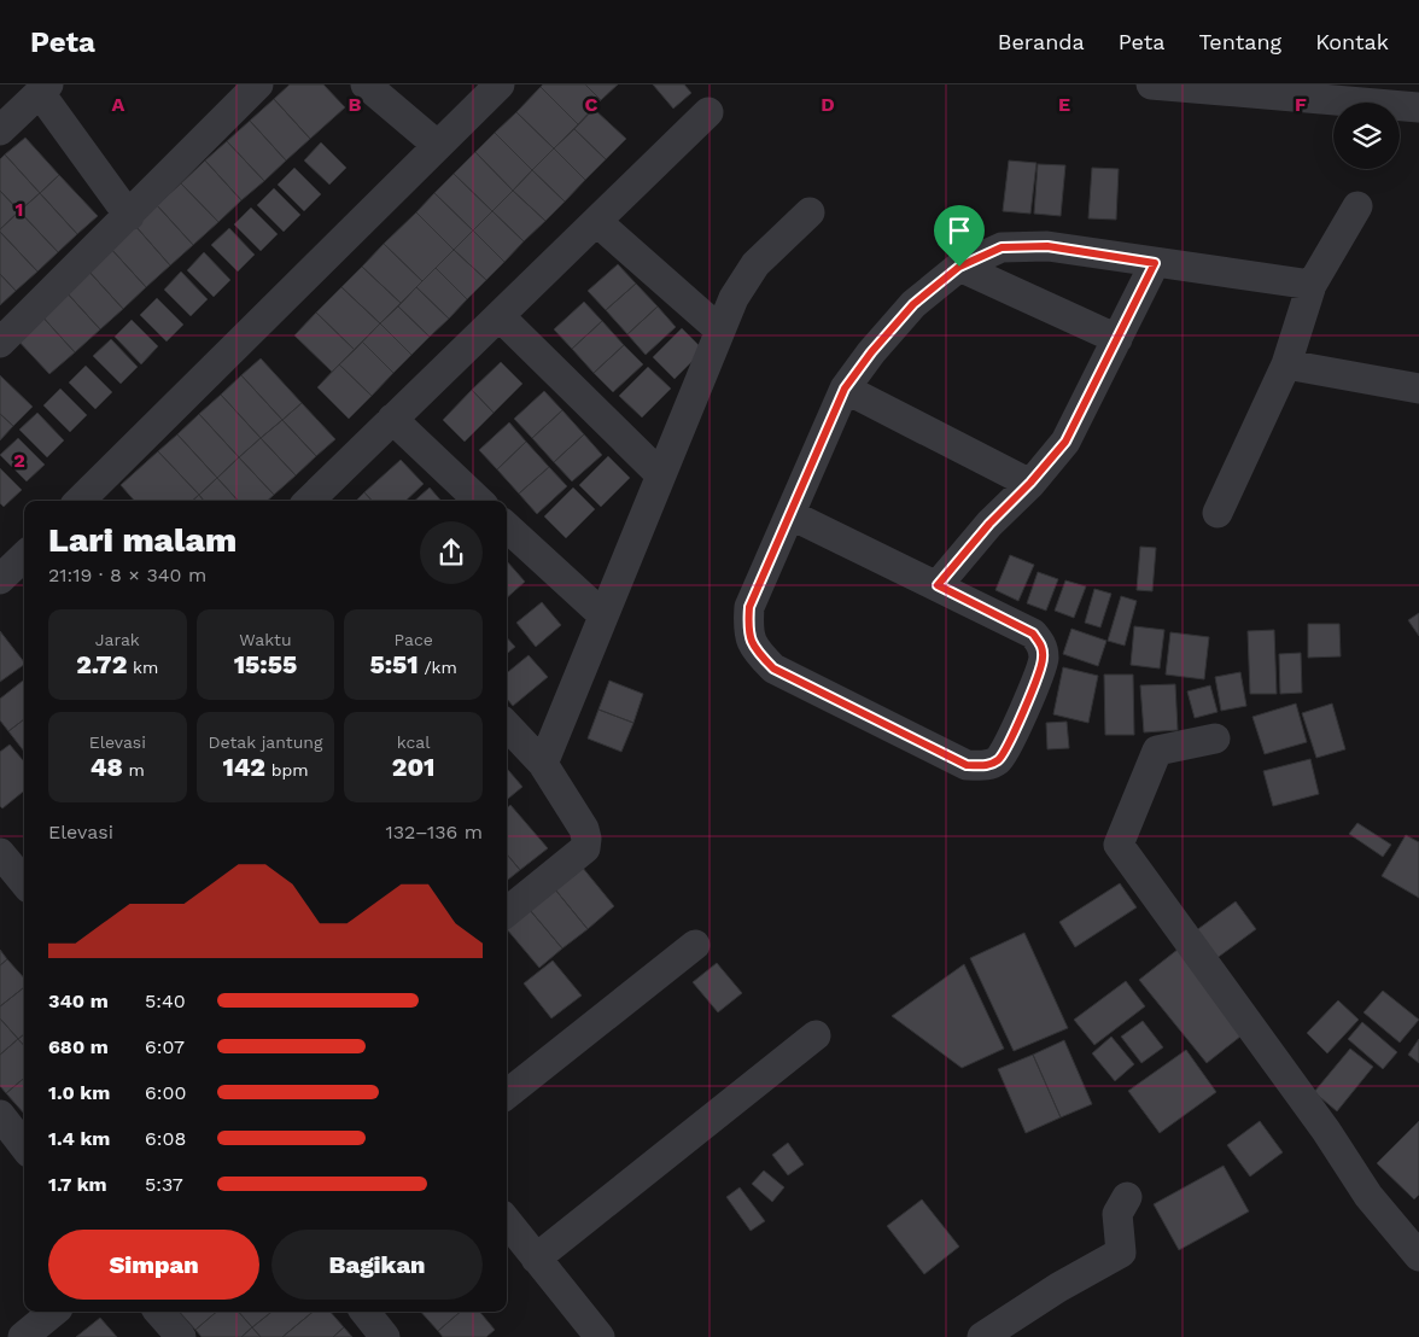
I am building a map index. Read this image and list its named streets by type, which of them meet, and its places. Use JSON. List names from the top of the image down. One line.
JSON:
{"page":{"header":"Peta","nav":["Beranda","Peta","Tentang","Kontak"],"heading":["Lari malam","21:19 · 8 × 340 m"],"stats":[["Jarak","2.72 km"],["Waktu","15:55"],["Pace","5:51 /km"],["Elevasi","48 m"],["Detak jantung","142 bpm"],["kcal","201"]],"chart":["Elevasi","132–136 m"],"list":[{"name":"340 m","note":"5:40"},{"name":"680 m","note":"6:07"},{"name":"1.0 km","note":"6:00"},{"name":"1.4 km","note":"6:08"},{"name":"1.7 km","note":"5:37"}],"buttons":["Simpan","Bagikan"]},"grid":{"columns":["A","B","C","D","E","F"],"rows":["1","2"]}}
